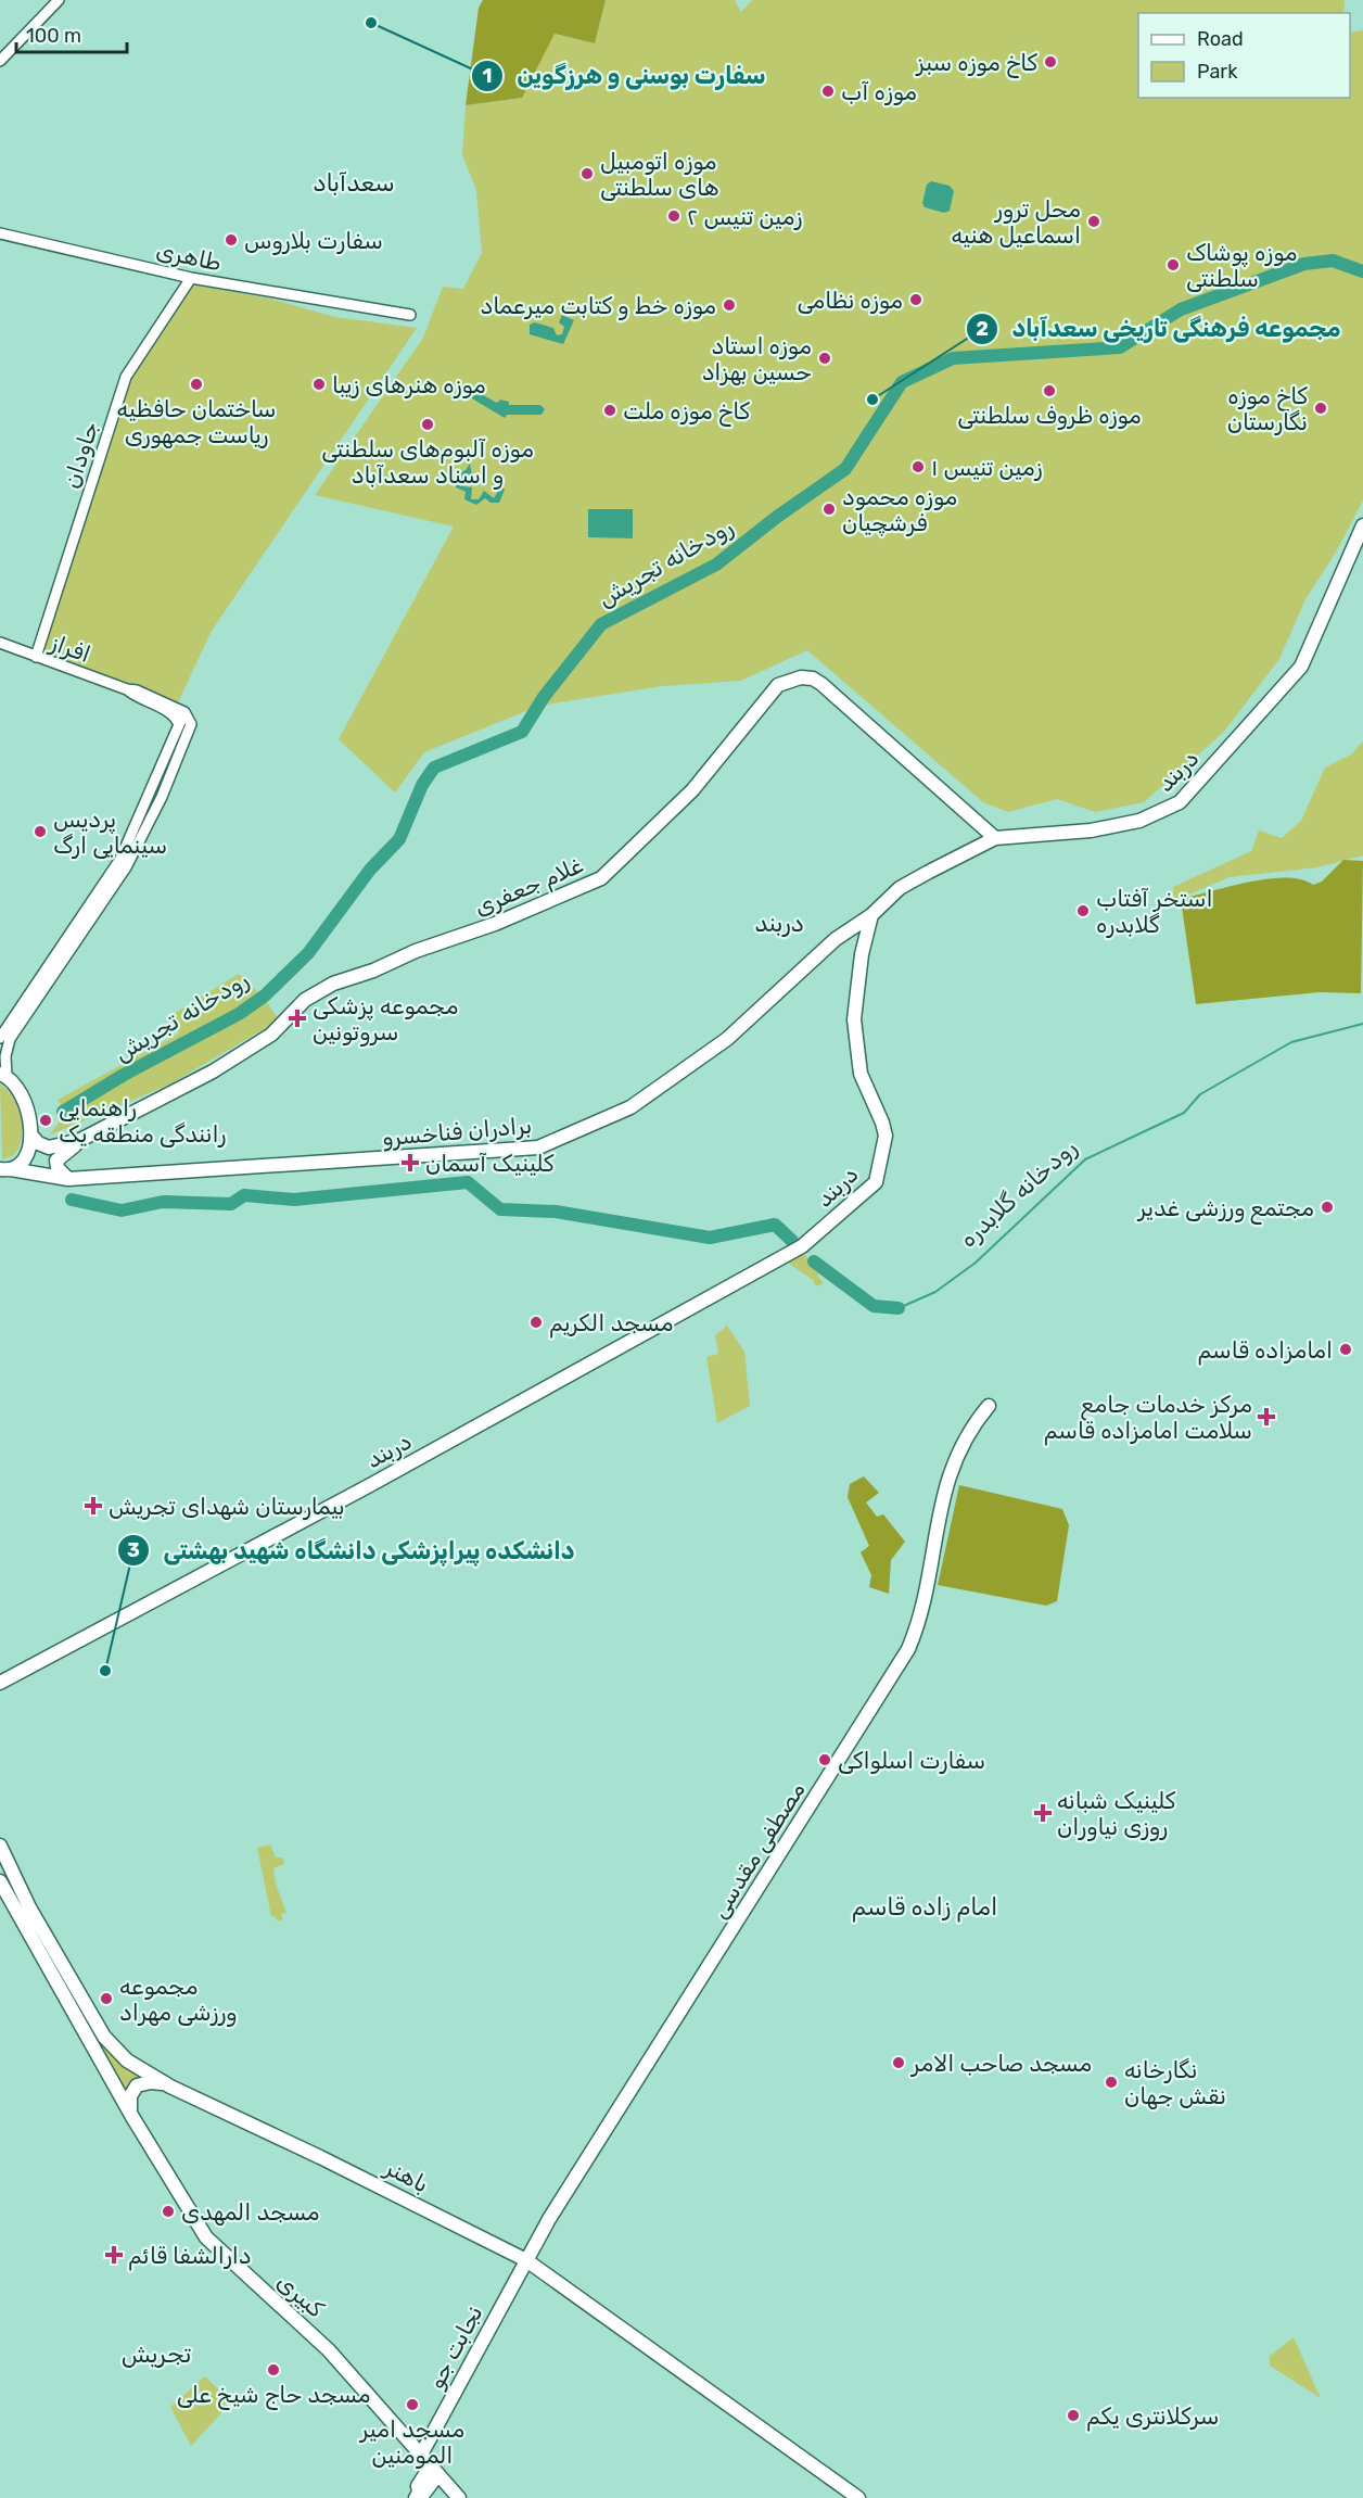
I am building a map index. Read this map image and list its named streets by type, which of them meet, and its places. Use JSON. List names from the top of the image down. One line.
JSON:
{"streets":{"main road":["دربند","غلام جعفری","برادران فناخسرو","مصطفی مقدسی","باهنر","کبیری","نجابت جو"],"street":["طاهری","جاودان","افراز"]},"crossings":[["طاهری","جاودان"],["جاودان","افراز"],["دربند","غلام جعفری"],["دربند","برادران فناخسرو"],["مصطفی مقدسی","باهنر"],["مصطفی مقدسی","نجابت جو"],["باهنر","نجابت جو"],["کبیری","نجابت جو"]],"districts":["سعدآباد","دربند","امام زاده قاسم","تجریش"],"water":["رودخانه تجریش","رودخانه گلابدره"],"places":{"other":["سفارت بوسنی و هرزگوین","کاخ موزه سبز","موزه آب","موزه اتومبیل های سلطنتی","زمین تنیس ۲","محل ترور اسماعیل هنیه","سفارت بلاروس","موزه پوشاک سلطنتی","موزه نظامی","موزه خط و کتابت میرعماد","موزه استاد حسین بهزاد","ساختمان حافظیه ریاست جمهوری","موزه هنرهای زیبا","موزه ظروف سلطنتی","مجموعه فرهنگی تاریخی سعدآباد","کاخ موزه نگارستان","کاخ موزه ملت","موزه آلبوم‌های سلطنتی و اسناد سعدآباد","زمین تنیس ۱","موزه محمود فرشچیان","پردیس سینمایی ارگ","استخر آفتاب گلابدره","راهنمایی رانندگی منطقه یک","مجتمع ورزشی غدیر","مسجد الکریم","امامزاده قاسم","دانشکده پیراپزشکی دانشگاه شهید بهشتی","سفارت اسلواکی","مجموعه ورزشی مهراد","مسجد صاحب الامر","نگارخانه نقش جهان","مسجد المهدی","مسجد حاج شیخ علی","مسجد امیر المومنین","سرکلانتری یکم"],"health":["مجموعه پزشکی سروتونین","کلینیک آسمان","مرکز خدمات جامع سلامت امامزاده قاسم","بیمارستان شهدای تجریش","کلینیک شبانه روزی نیاوران","دارالشفا قائم"]},"legend":["Road","Park"],"scale_bar":"100 m"}
